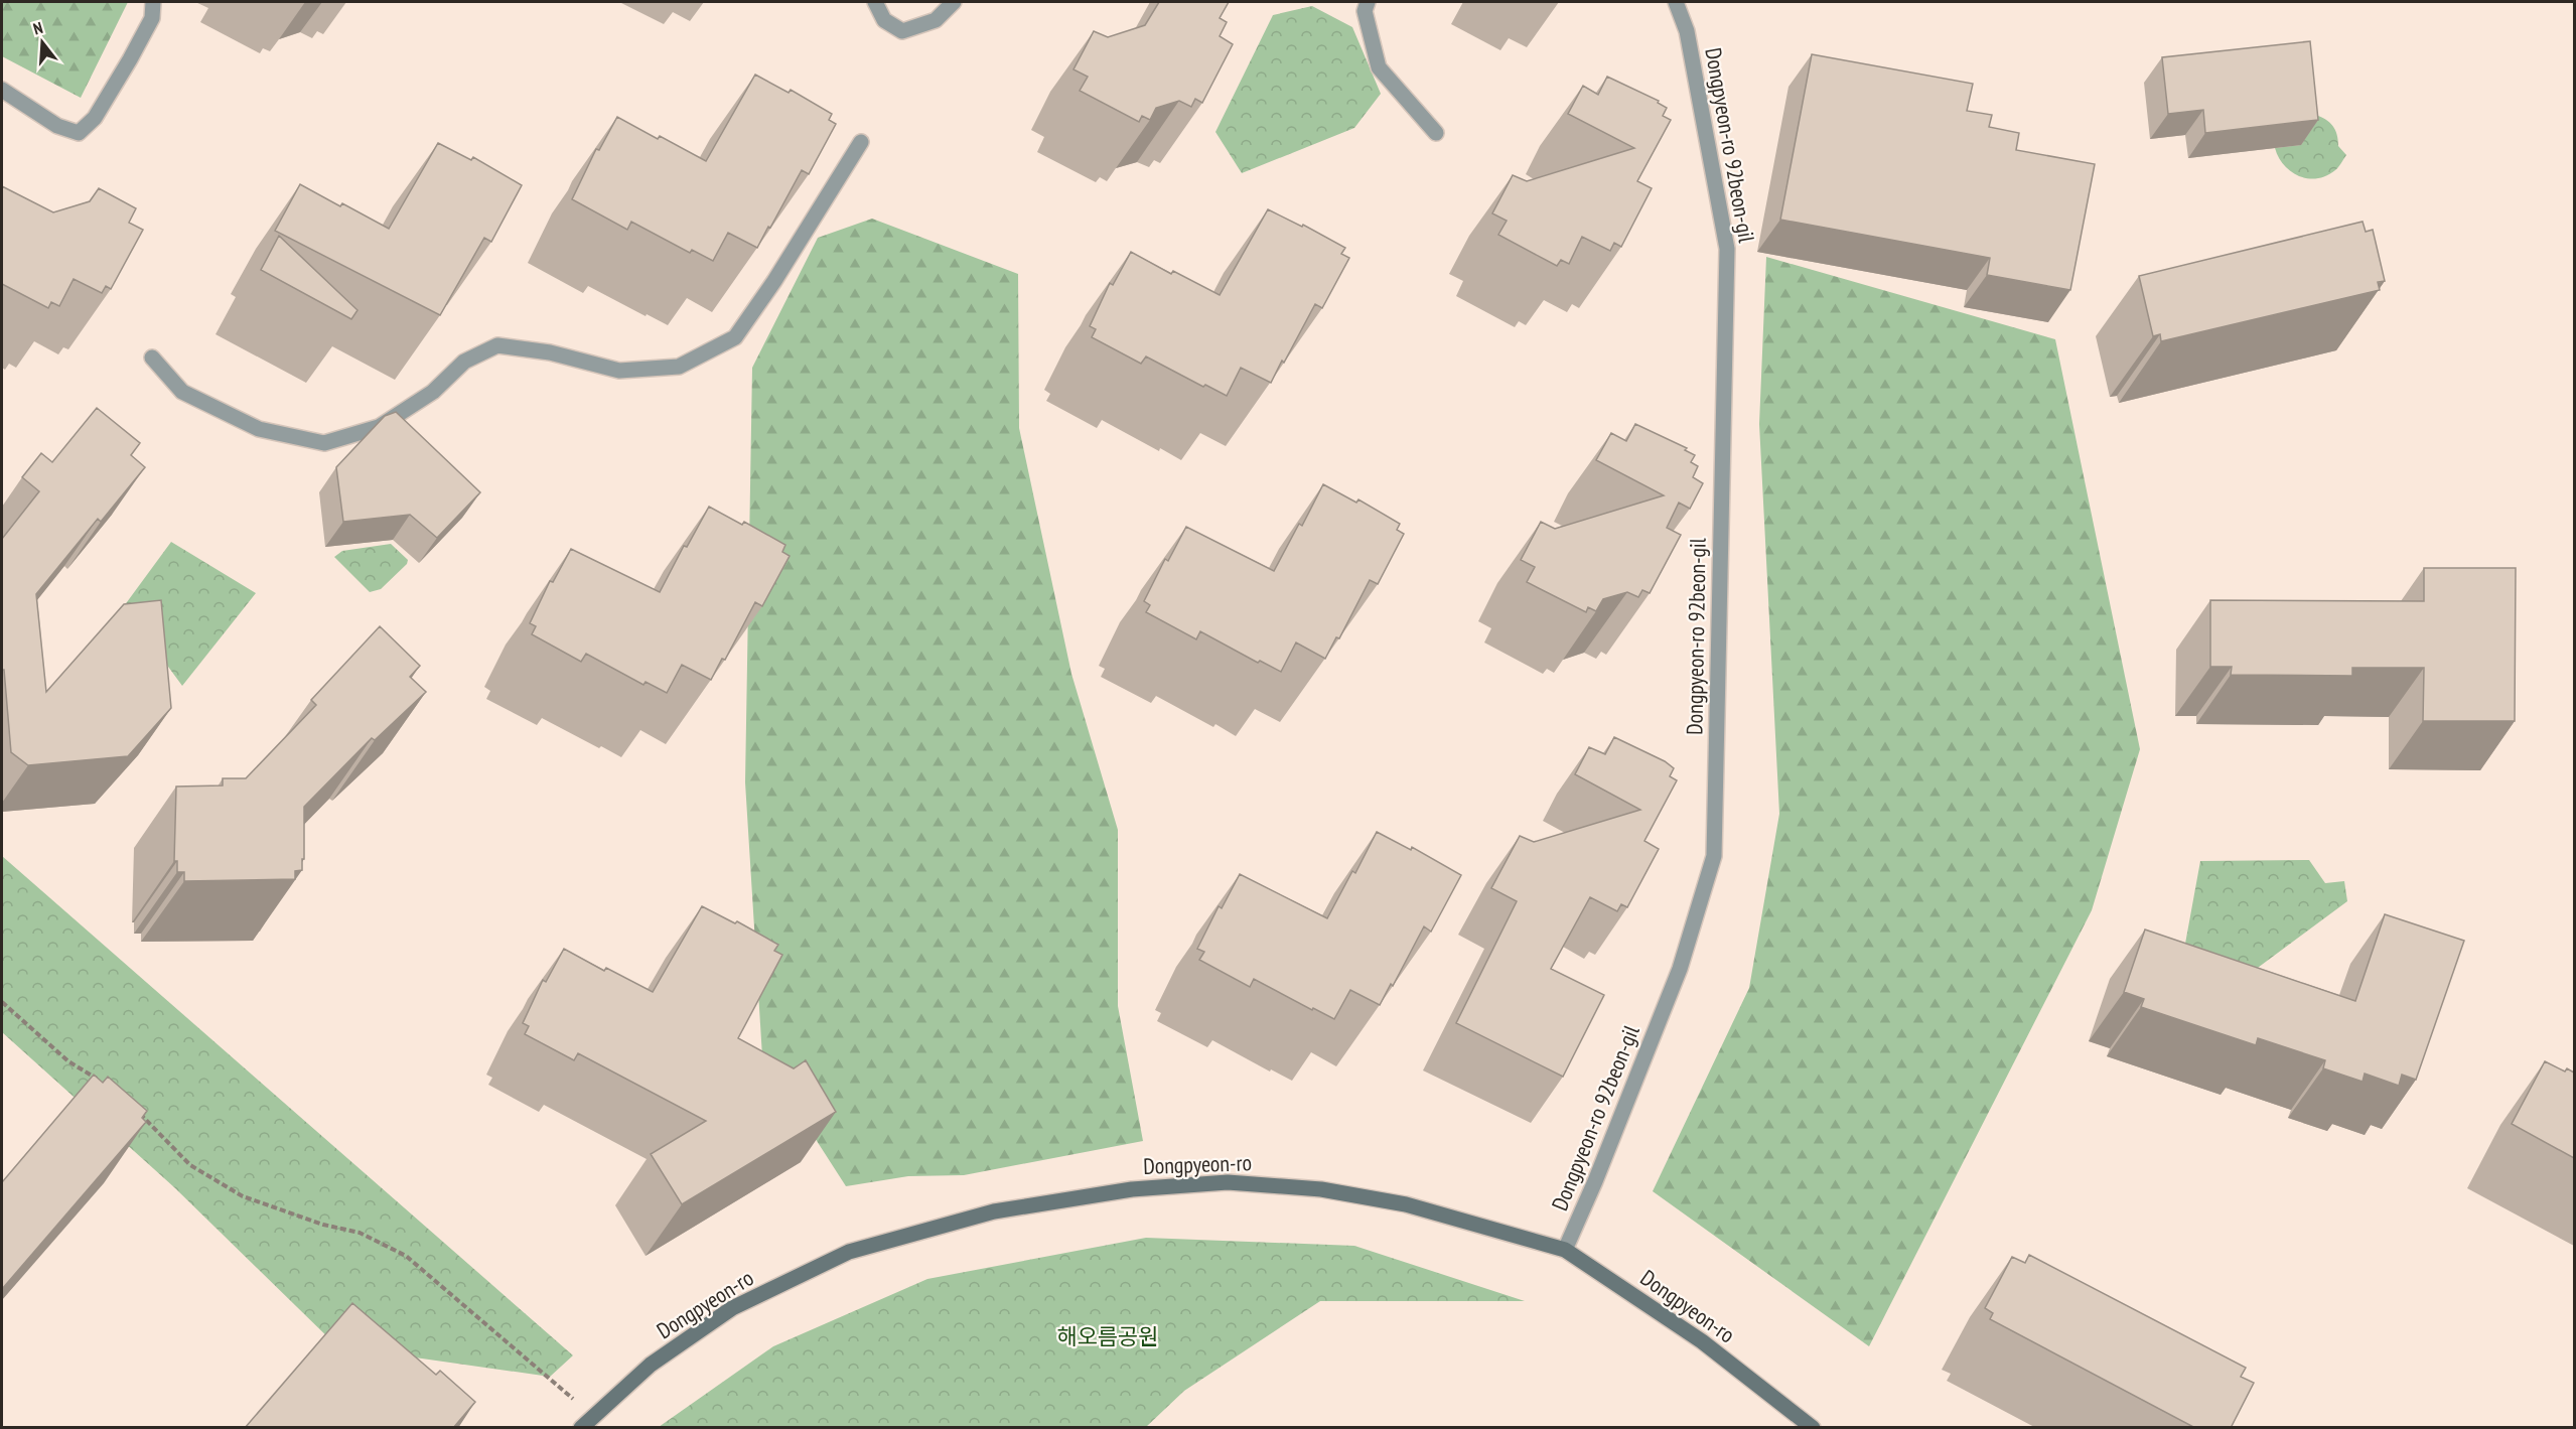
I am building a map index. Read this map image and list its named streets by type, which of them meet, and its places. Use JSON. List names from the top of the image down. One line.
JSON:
{"streets":{"street":["Dongpyeon-ro 92beon-gil","Dongpyeon-ro"]},"crossings":[["Dongpyeon-ro 92beon-gil","Dongpyeon-ro"]],"parks":["해오름공원"],"north":"top"}
